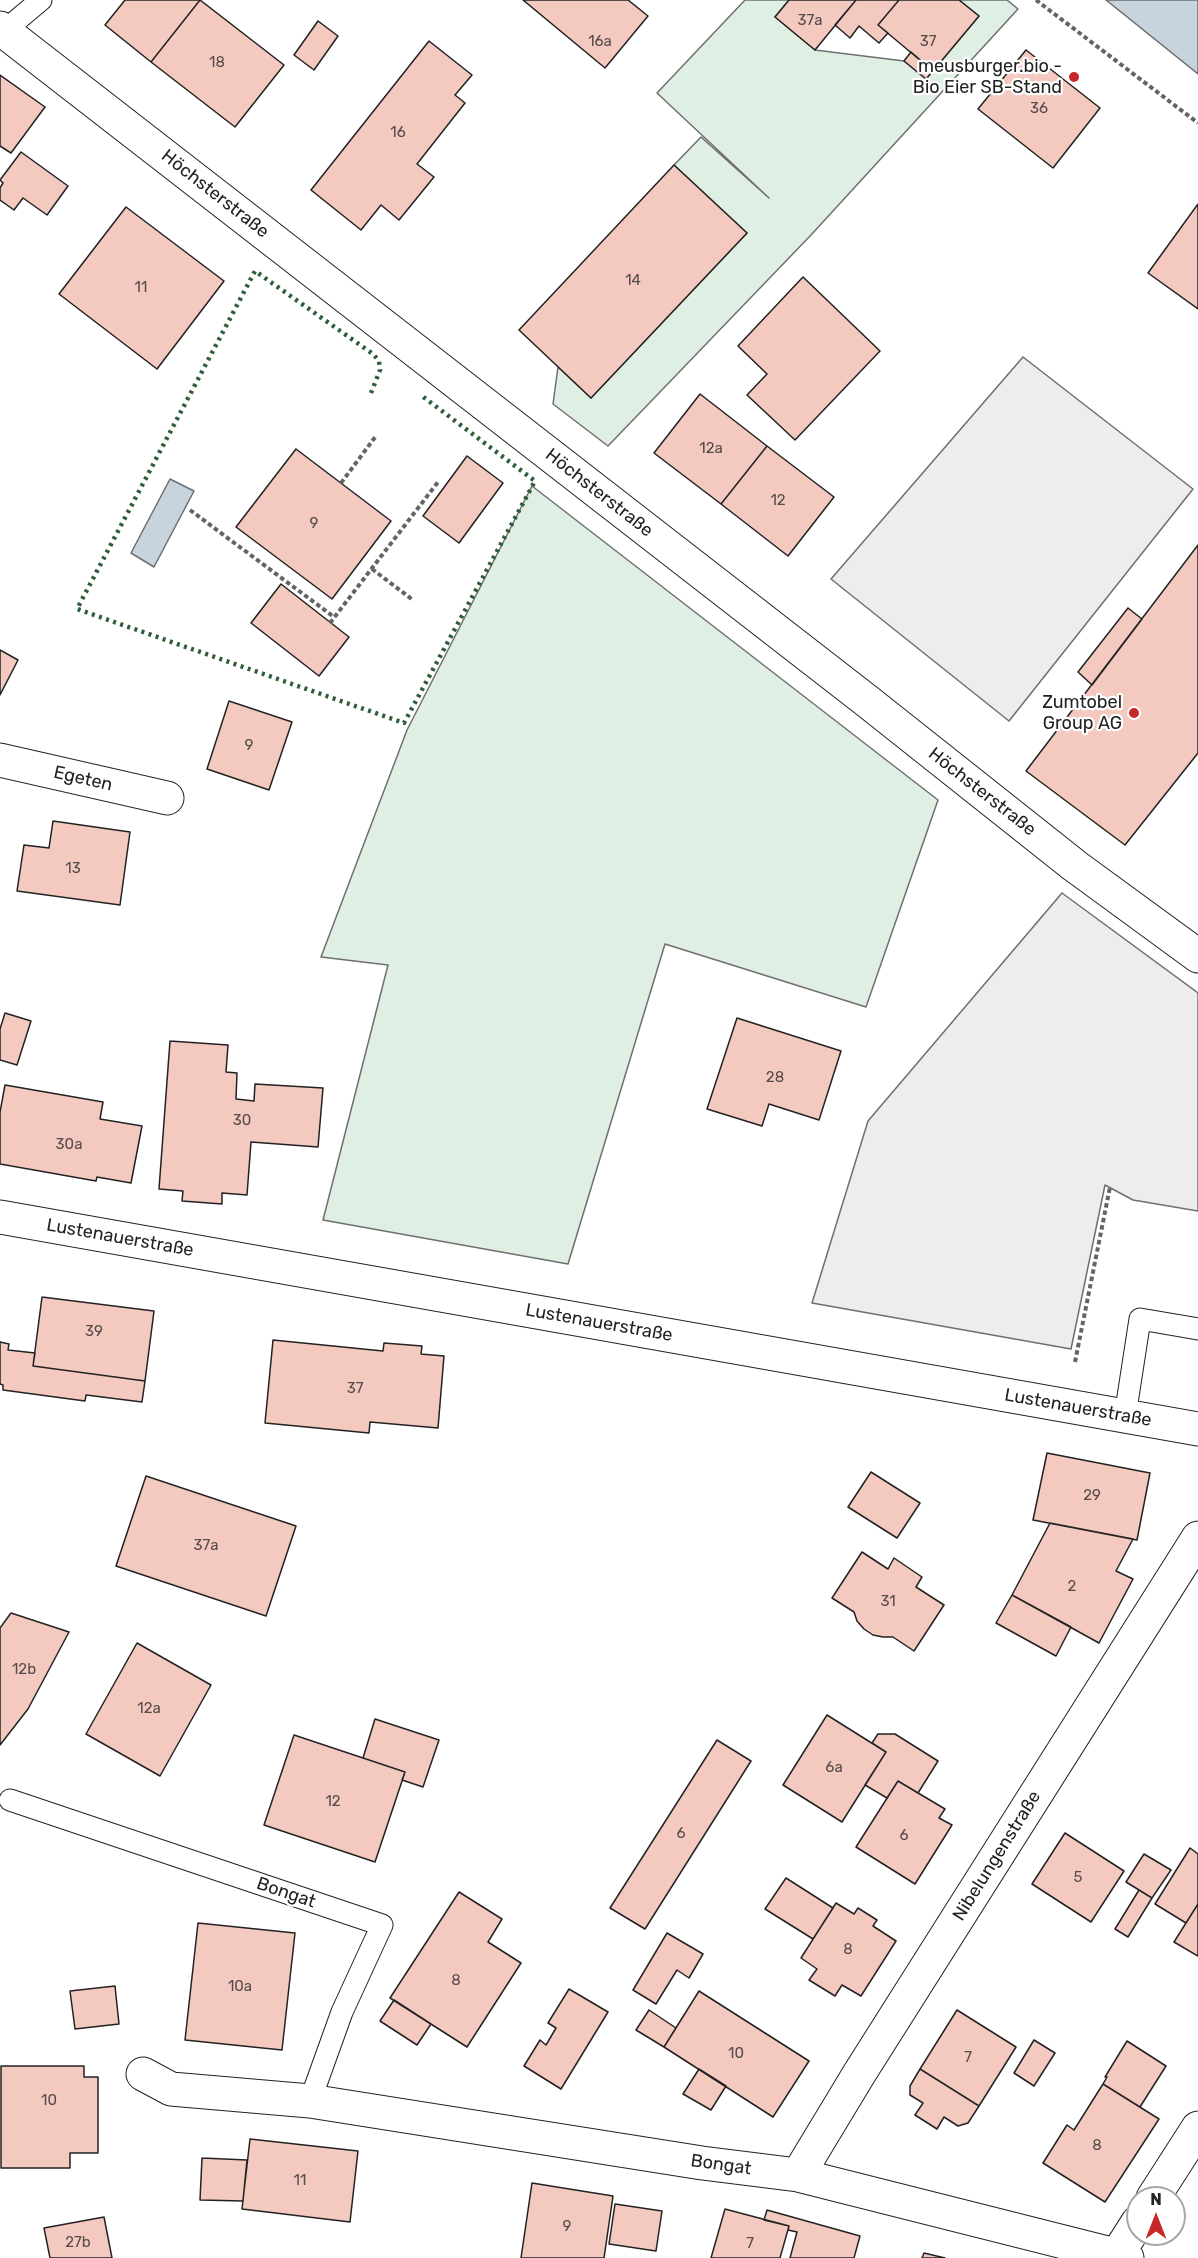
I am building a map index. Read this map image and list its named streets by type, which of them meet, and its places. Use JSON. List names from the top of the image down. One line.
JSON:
{"streets":{"main road":["Höchsterstraße","Egeten","Lustenauerstraße","Nibelungenstraße","Bongat"]},"crossings":[["Nibelungenstraße","Bongat"]],"places":["meusburger.bio - Bio Eier SB-Stand","Zumtobel Group AG"],"house_numbers":["37a","16a","37","18","36","16","14","11","12a","12","9","9","13","28","30","30a","39","37","29","37a","2","31","12b","12a","6a","12","6","6","5","8","8","10a","10","7","10","8","11","9","27b","7"],"north":"top"}
